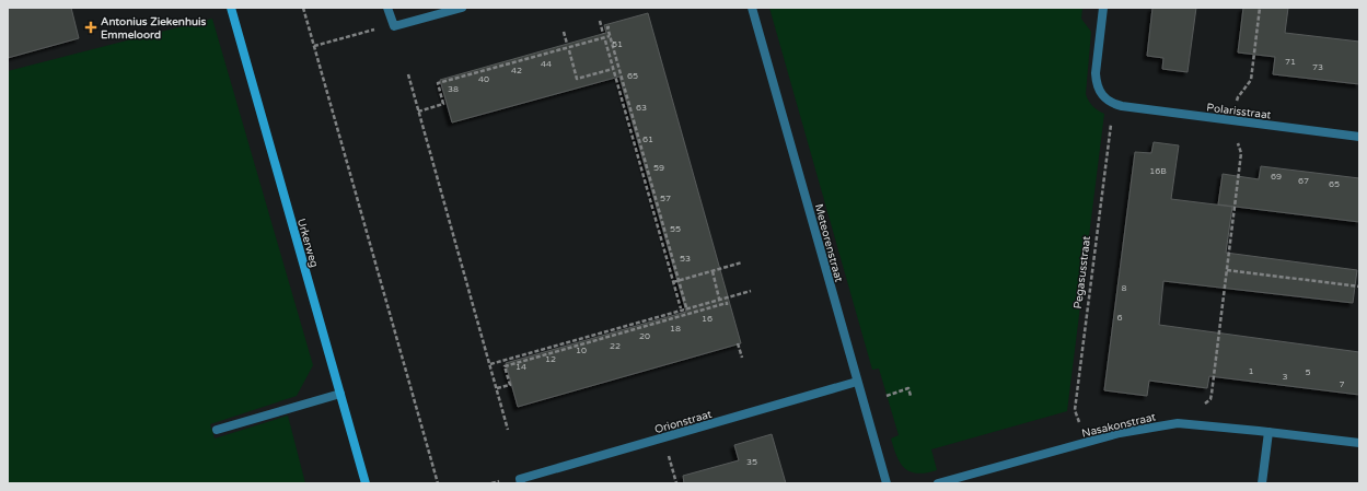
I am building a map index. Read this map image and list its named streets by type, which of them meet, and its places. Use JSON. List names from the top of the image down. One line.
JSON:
{"streets":{"main road":["Urkerweg"],"street":["Polarisstraat","Meteorenstraat","Orionstraat","Nasakonstraat"],"path":["Pegasusstraat"]},"crossings":[["Meteorenstraat","Orionstraat"]],"places":{"health":["Antonius Ziekenhuis Emmeloord"]},"house_numbers":["51","71","44","73","42","65","40","38","63","61","59","16B","69","67","65","57","55","53","8","6","16","18","20","22","10","12","14","1","5","3","7","35"]}
